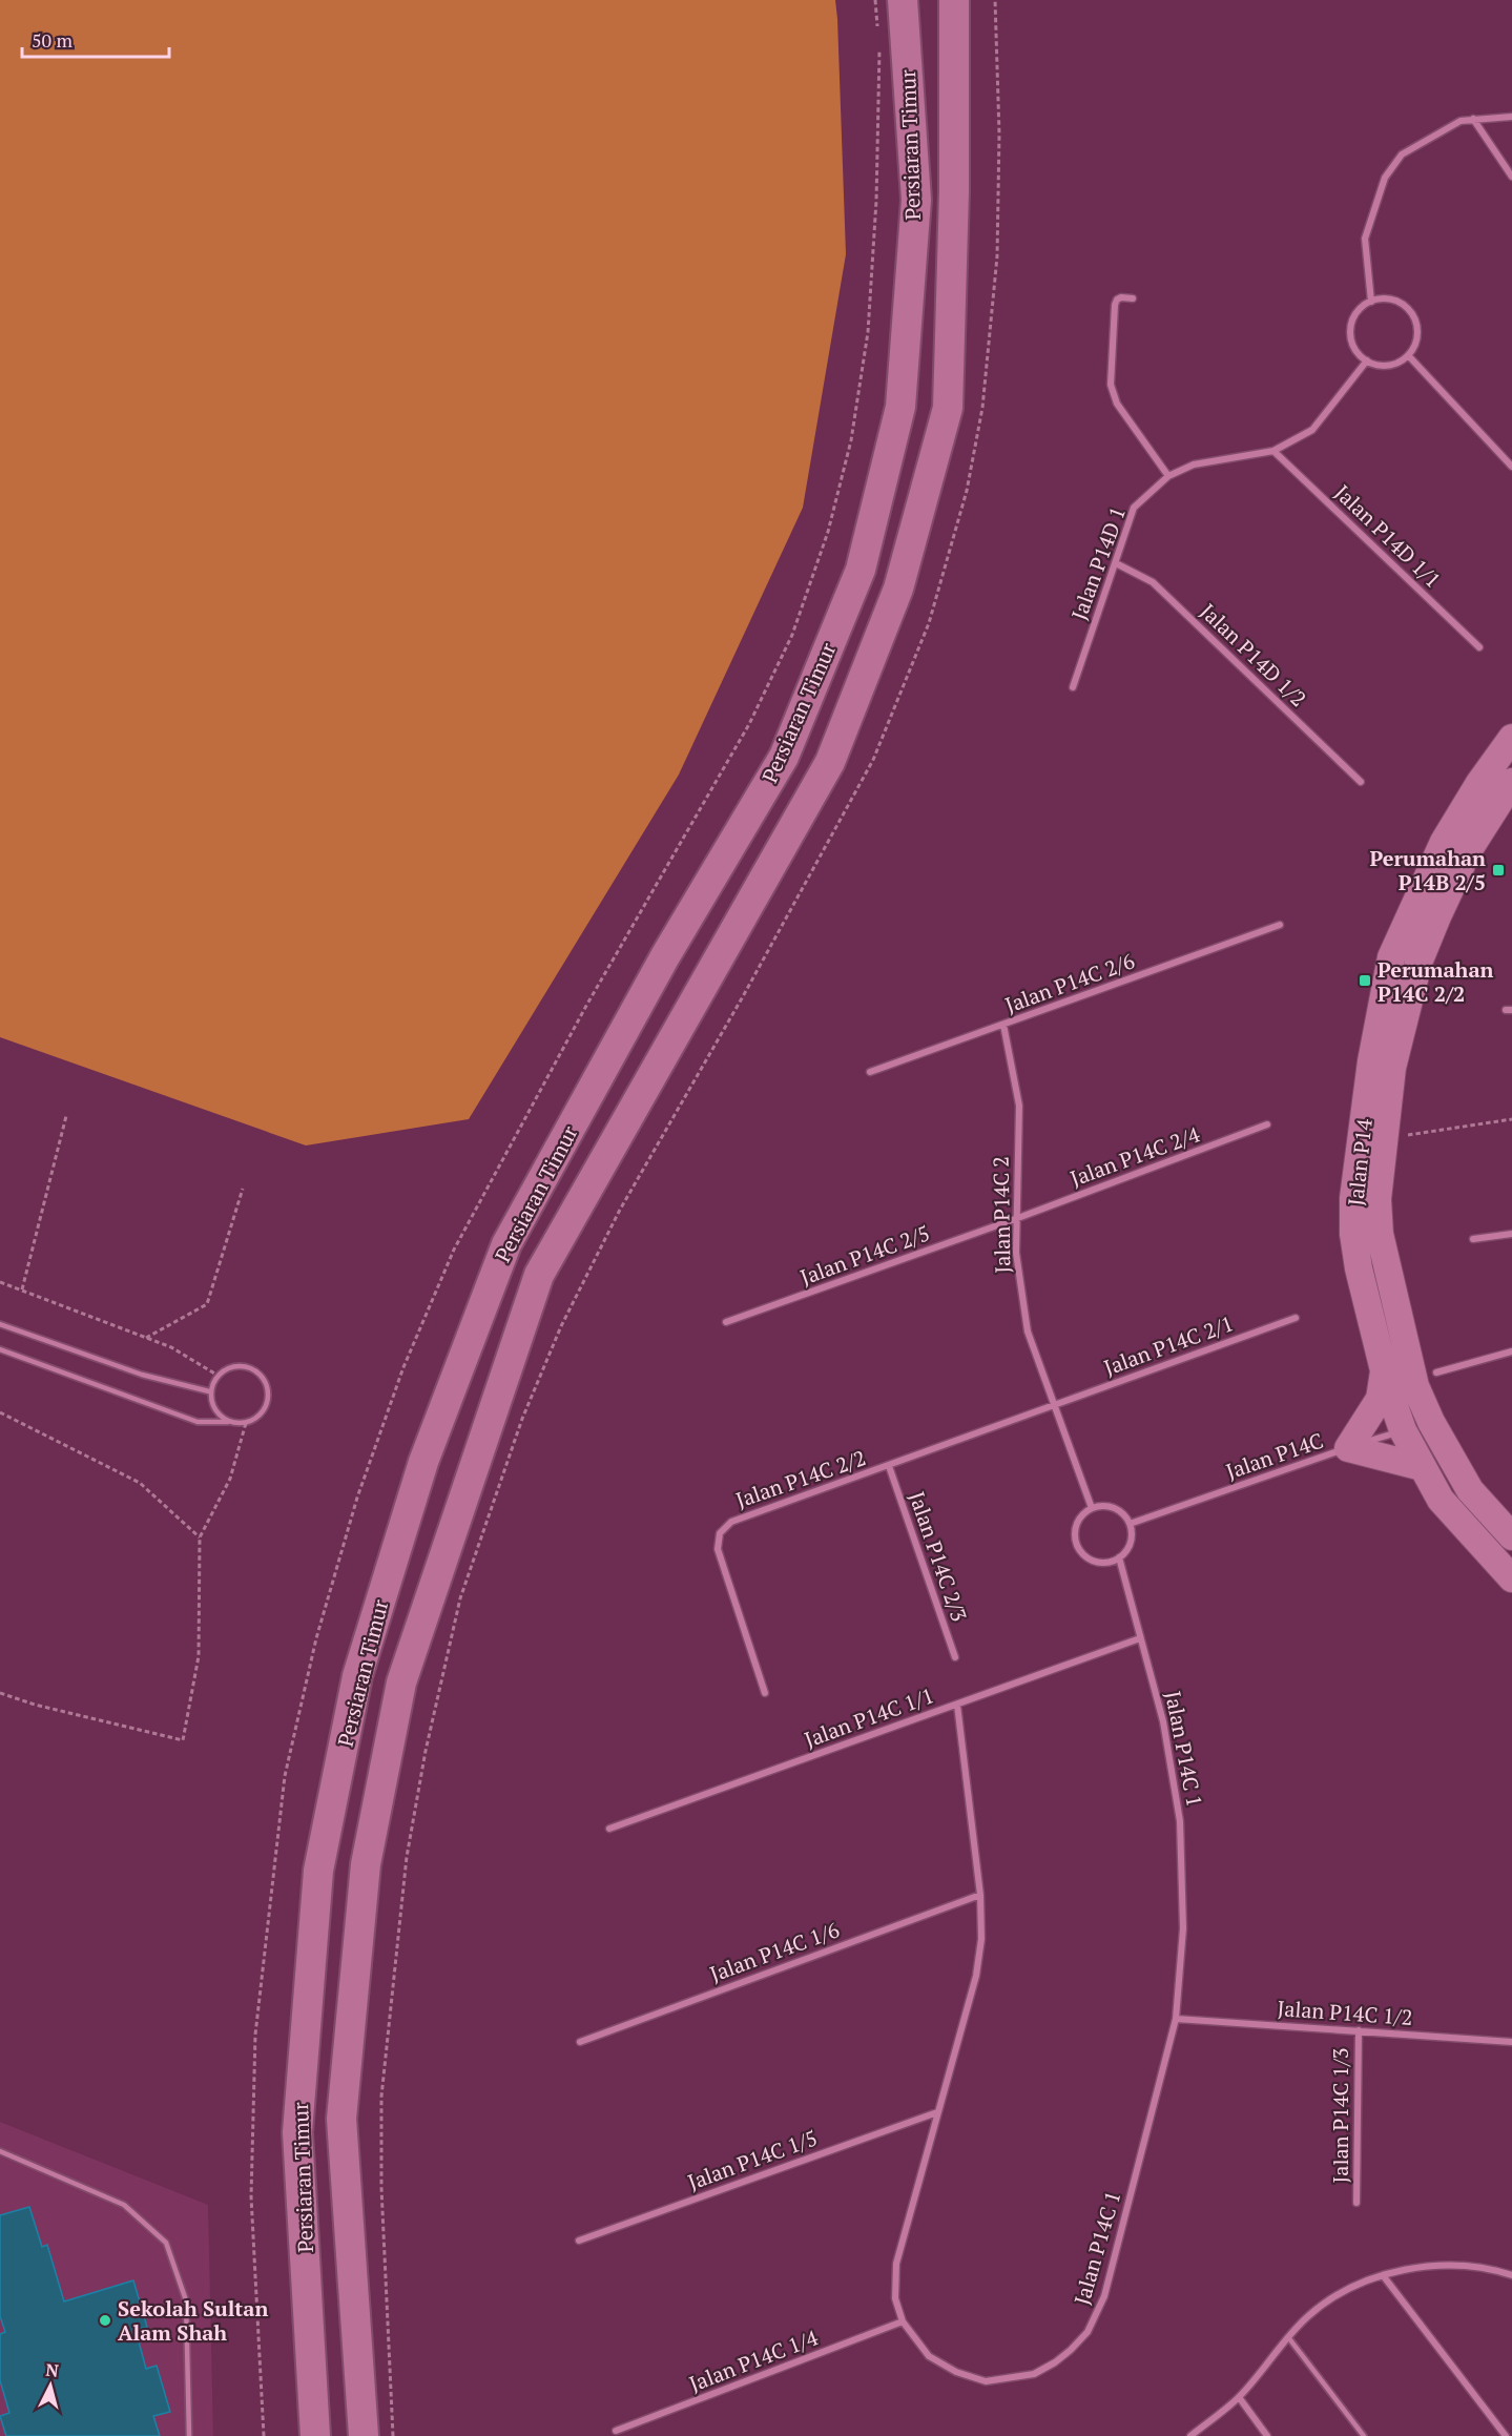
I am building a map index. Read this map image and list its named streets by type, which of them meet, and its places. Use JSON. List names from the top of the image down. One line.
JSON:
{"streets":{"main road":["Persiaran Timur","Jalan P14"],"street":["Jalan P14D 1/1","Jalan P14D 1","Jalan P14D 1/2","Jalan P14C 2/6","Jalan P14C 2/4","Jalan P14C 2","Jalan P14C 2/5","Jalan P14C 2/1","Jalan P14C","Jalan P14C 2/2","Jalan P14C 2/3","Jalan P14C 1/1","Jalan P14C 1","Jalan P14C 1/6","Jalan P14C 1/2","Jalan P14C 1/3","Jalan P14C 1/5","Jalan P14C 1/4"]},"crossings":[["Jalan P14D 1/1","Jalan P14D 1"],["Jalan P14D 1","Jalan P14D 1/2"],["Jalan P14C 2/6","Jalan P14C 2"],["Jalan P14C 2/4","Jalan P14C 2"],["Jalan P14C 2/4","Jalan P14C 2/5"],["Jalan P14","Jalan P14C"],["Jalan P14C 2","Jalan P14C 2/5"],["Jalan P14C 2","Jalan P14C 2/1"],["Jalan P14C 2","Jalan P14C"],["Jalan P14C 2","Jalan P14C 2/2"],["Jalan P14C 2","Jalan P14C 1"],["Jalan P14C 2/1","Jalan P14C 2/2"],["Jalan P14C","Jalan P14C 1"],["Jalan P14C 2/2","Jalan P14C 2/3"],["Jalan P14C 1/1","Jalan P14C 1"],["Jalan P14C 1","Jalan P14C 1/6"],["Jalan P14C 1","Jalan P14C 1/2"],["Jalan P14C 1","Jalan P14C 1/5"],["Jalan P14C 1","Jalan P14C 1/4"],["Jalan P14C 1/2","Jalan P14C 1/3"]],"places":{"transit":["Perumahan P14B 2/5","Perumahan P14C 2/2"],"other":["Sekolah Sultan Alam Shah"]},"scale_bar":"50 m","north":"top"}
